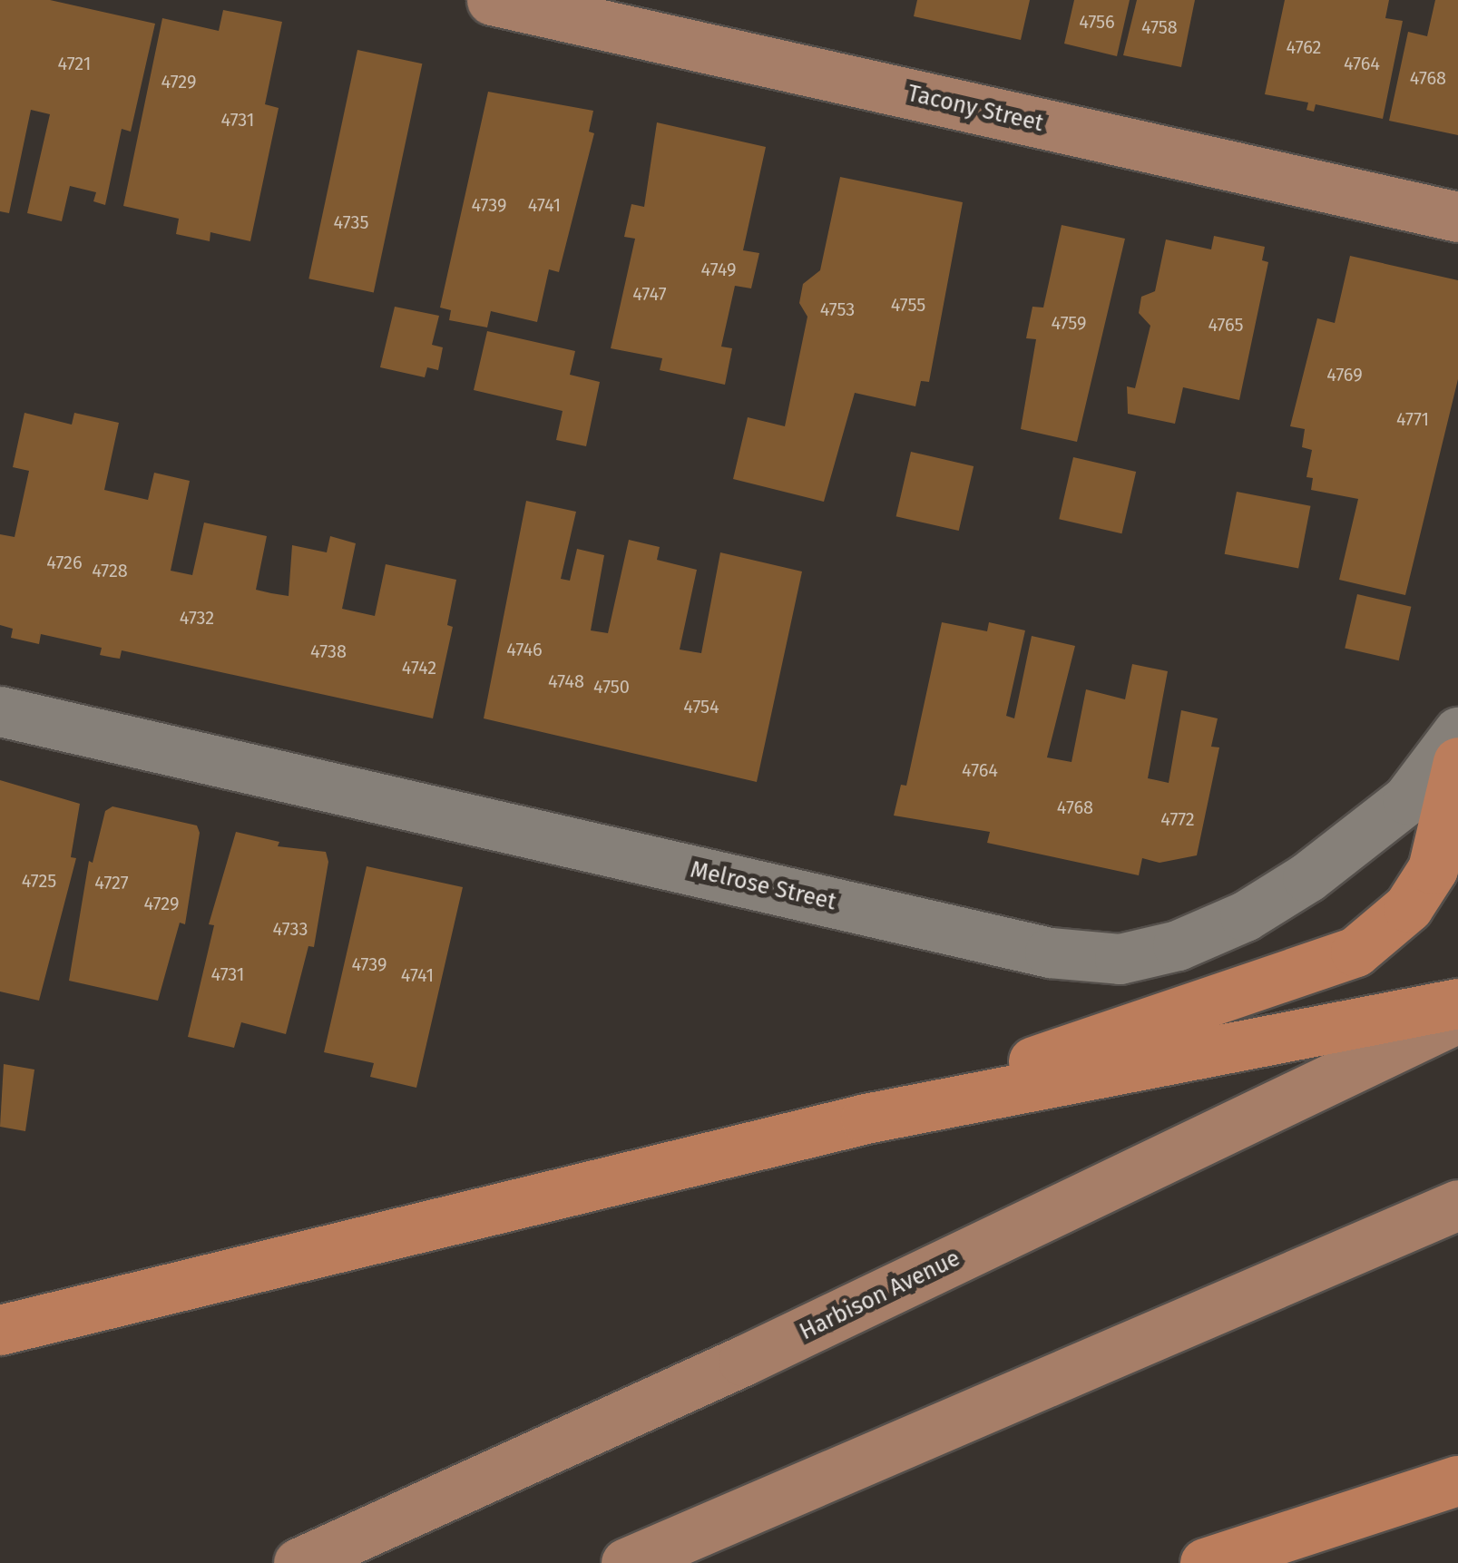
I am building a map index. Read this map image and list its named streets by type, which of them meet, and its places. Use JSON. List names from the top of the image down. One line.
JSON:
{"streets":{"main road":["Tacony Street","Harbison Avenue"],"street":["Melrose Street"]},"house_numbers":["4756","4758","4762","4721","4764","4768","4729","4731","4739","4741","4735","4749","4747","4755","4753","4759","4765","4769","4771","4726","4728","4732","4746","4738","4742","4748","4750","4754","4764","4768","4772","4725","4727","4729","4733","4739","4731","4741"]}
